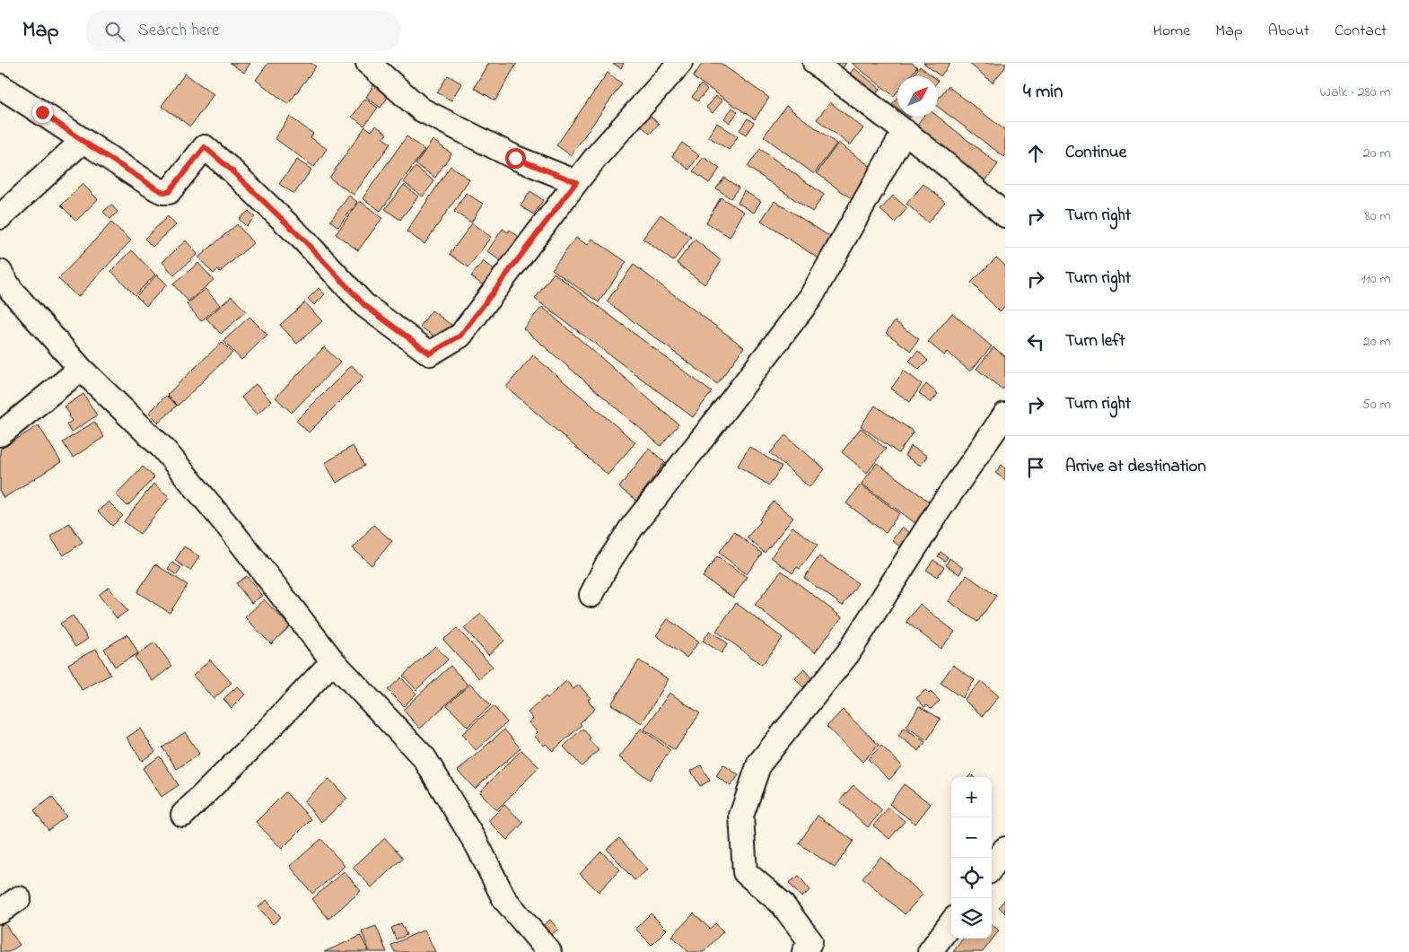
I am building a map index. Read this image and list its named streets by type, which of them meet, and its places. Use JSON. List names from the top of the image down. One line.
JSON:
{"north":"top right","page":{"header":"Map","search":"Search here","nav":["Home","Map","About","Contact"],"heading":["4 min","Walk · 280 m"],"list":[["Continue","20 m"],["Turn right","80 m"],["Turn right","110 m"],["Turn left","20 m"],["Turn right","50 m"],"Arrive at destination"],"map_buttons":["+","−"]}}
